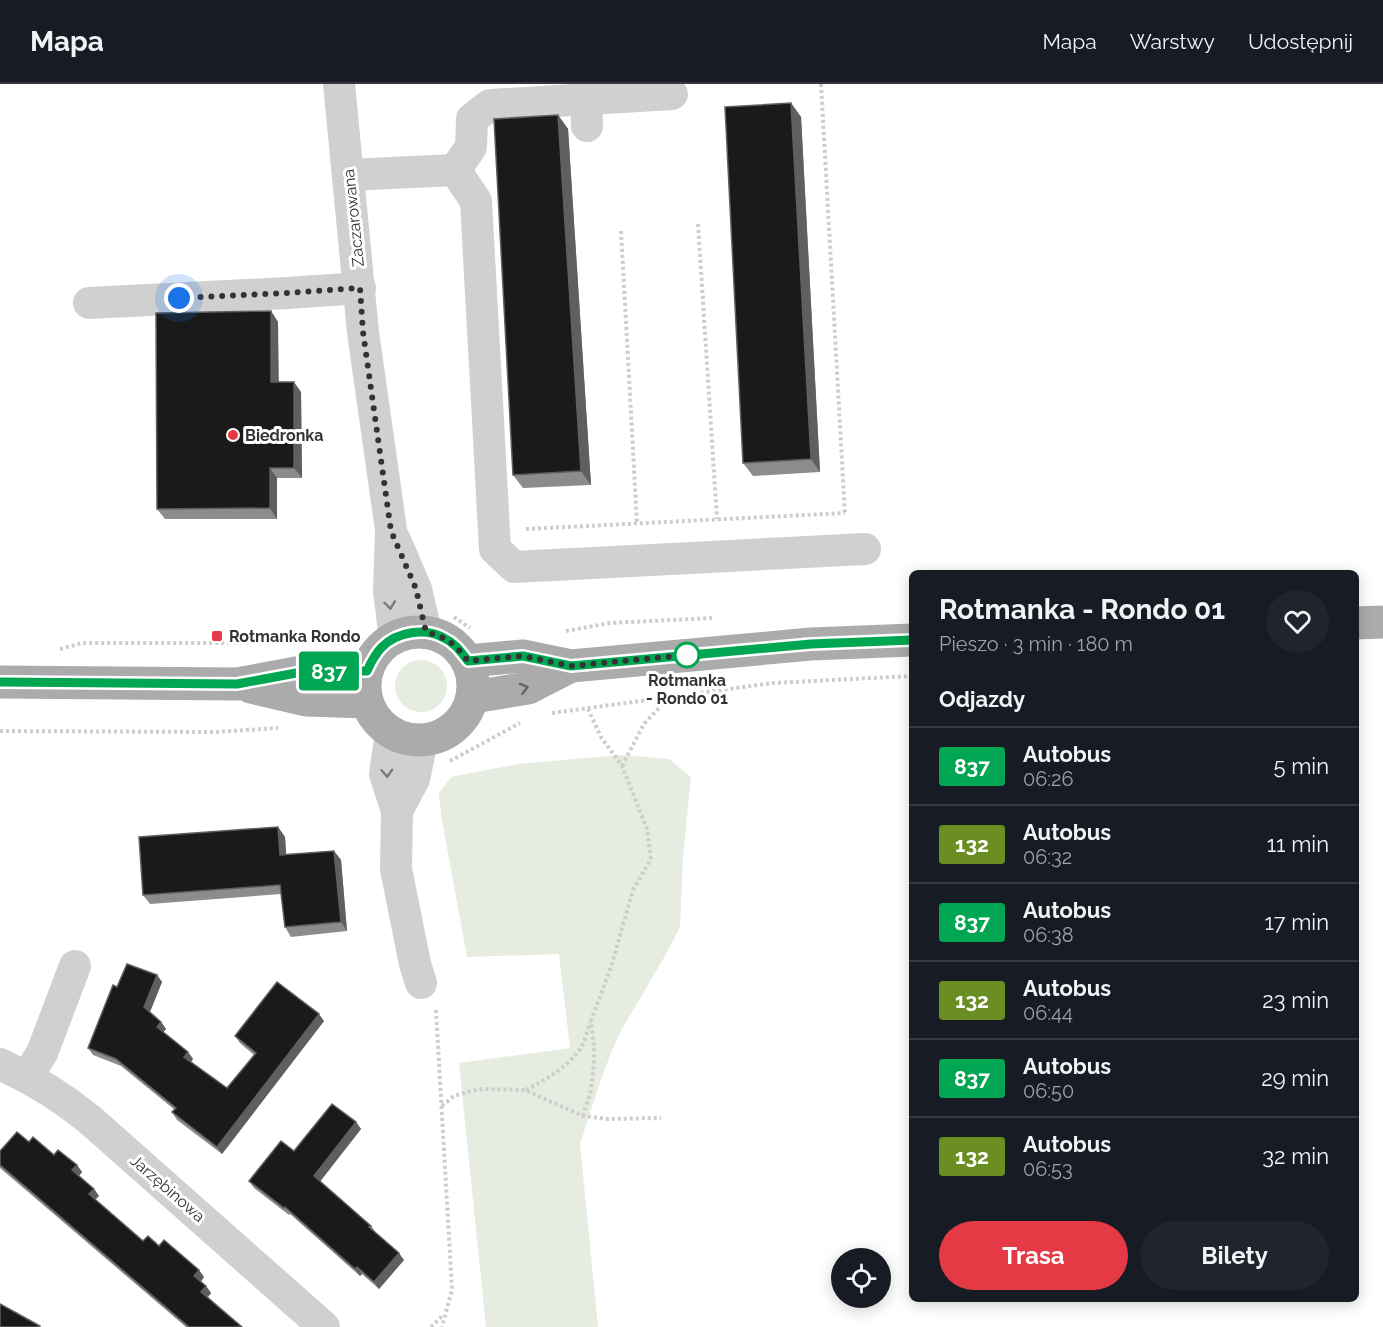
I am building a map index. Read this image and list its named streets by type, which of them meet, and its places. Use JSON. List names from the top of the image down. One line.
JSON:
{"streets":{"street":["Zaczarowana","Jarzębinowa"]},"places":{"other":["Biedronka","Rotmanka - Rondo 01"],"transit":["Rotmanka Rondo"]},"lines":["bus line 837"],"page":{"header":"Mapa","nav":["Mapa","Warstwy","Udostępnij"],"on_map":"837","heading":[["Rotmanka - Rondo 01","Pieszo · 3 min · 180 m"],"Odjazdy"],"list":[{"mark":"837","name":"Autobus","note":"06:26","value":"5 min"},{"mark":"132","name":"Autobus","note":"06:32","value":"11 min"},{"mark":"837","name":"Autobus","note":"06:38","value":"17 min"},{"mark":"132","name":"Autobus","note":"06:44","value":"23 min"},{"mark":"837","name":"Autobus","note":"06:50","value":"29 min"},{"mark":"132","name":"Autobus","note":"06:53","value":"32 min"}],"buttons":["Trasa","Bilety"]}}
